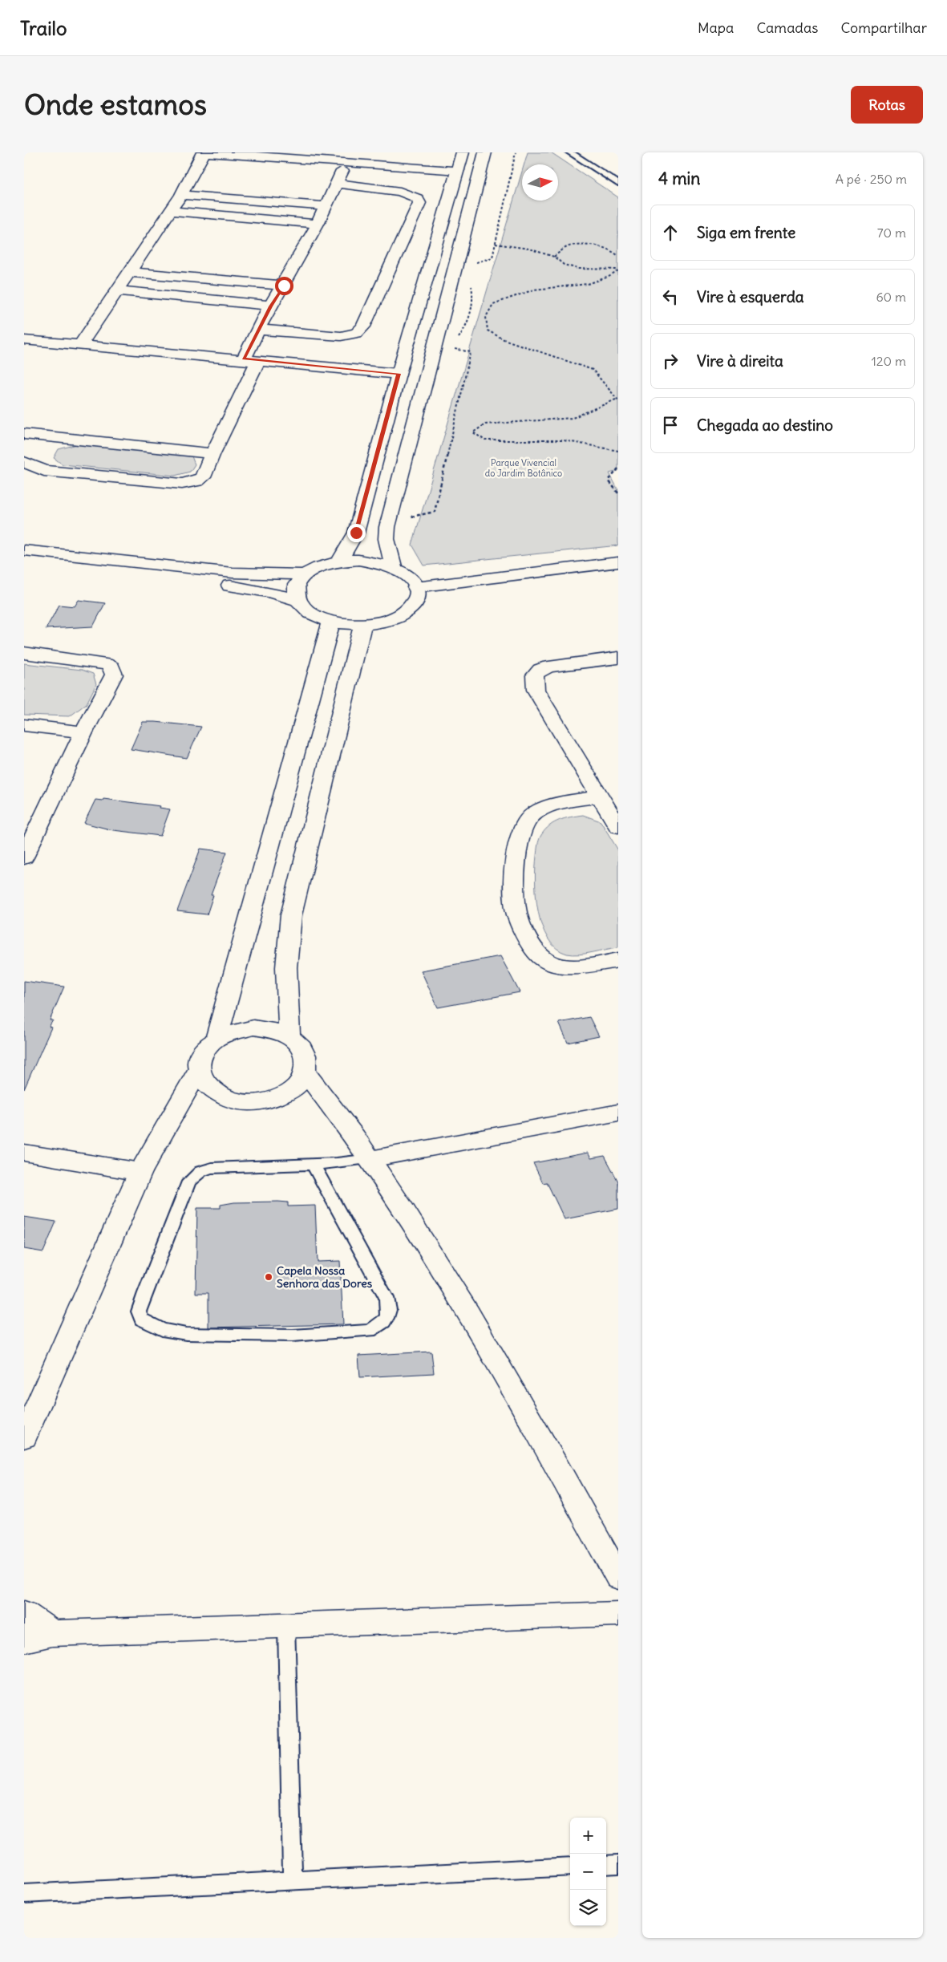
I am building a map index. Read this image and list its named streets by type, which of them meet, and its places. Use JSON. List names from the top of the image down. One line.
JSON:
{"parks":["Parque Vivencial do Jardim Botânico"],"places":["Capela Nossa Senhora das Dores"],"north":"right","page":{"header":"Trailo","nav":["Mapa","Camadas","Compartilhar"],"buttons":"Rotas","title":"Onde estamos","heading":["4 min","A pé · 250 m"],"list":[["Siga em frente","70 m"],["Vire à esquerda","60 m"],["Vire à direita","120 m"],"Chegada ao destino"],"map_buttons":["+","−"]}}
